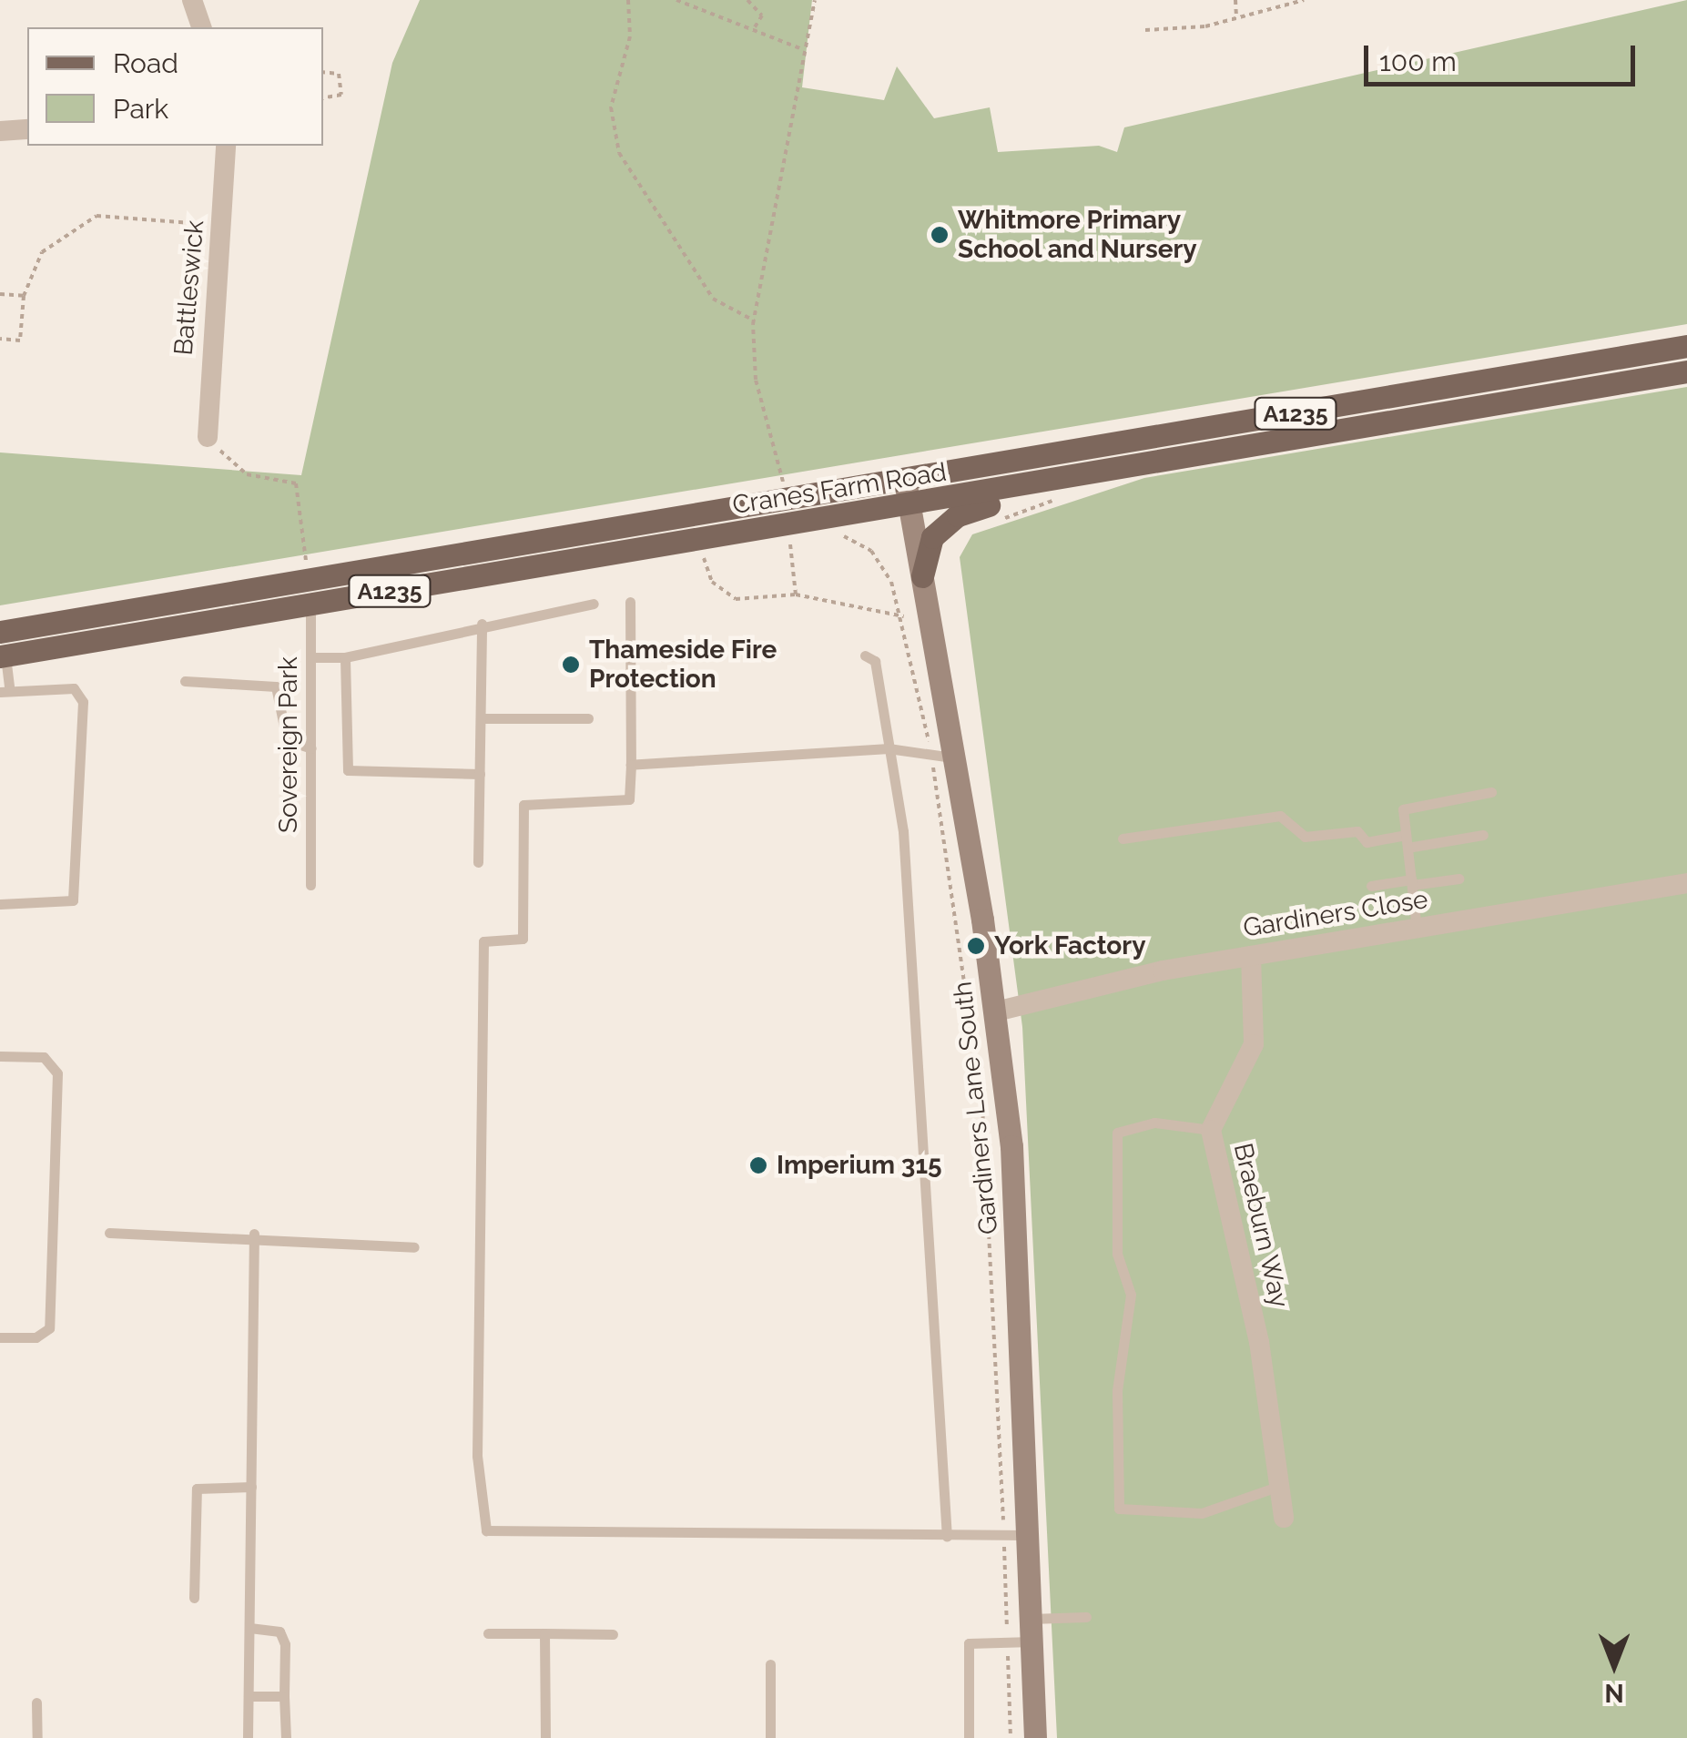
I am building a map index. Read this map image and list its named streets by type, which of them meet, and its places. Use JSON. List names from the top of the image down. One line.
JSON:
{"streets":{"main road":["A1235","Cranes Farm Road"],"street":["Battleswick","Gardiners Close","Gardiners Lane South","Braeburn Way"],"lane":["Sovereign Park"]},"crossings":[["A1235","Cranes Farm Road"],["A1235","Gardiners Lane South"],["Cranes Farm Road","Sovereign Park"],["Cranes Farm Road","Gardiners Lane South"],["Gardiners Close","Gardiners Lane South"],["Gardiners Close","Braeburn Way"]],"places":["Whitmore Primary School and Nursery","Thameside Fire Protection","York Factory","Imperium 315"],"legend":["Road","Park"],"scale_bar":"100 m","north":"bottom"}
